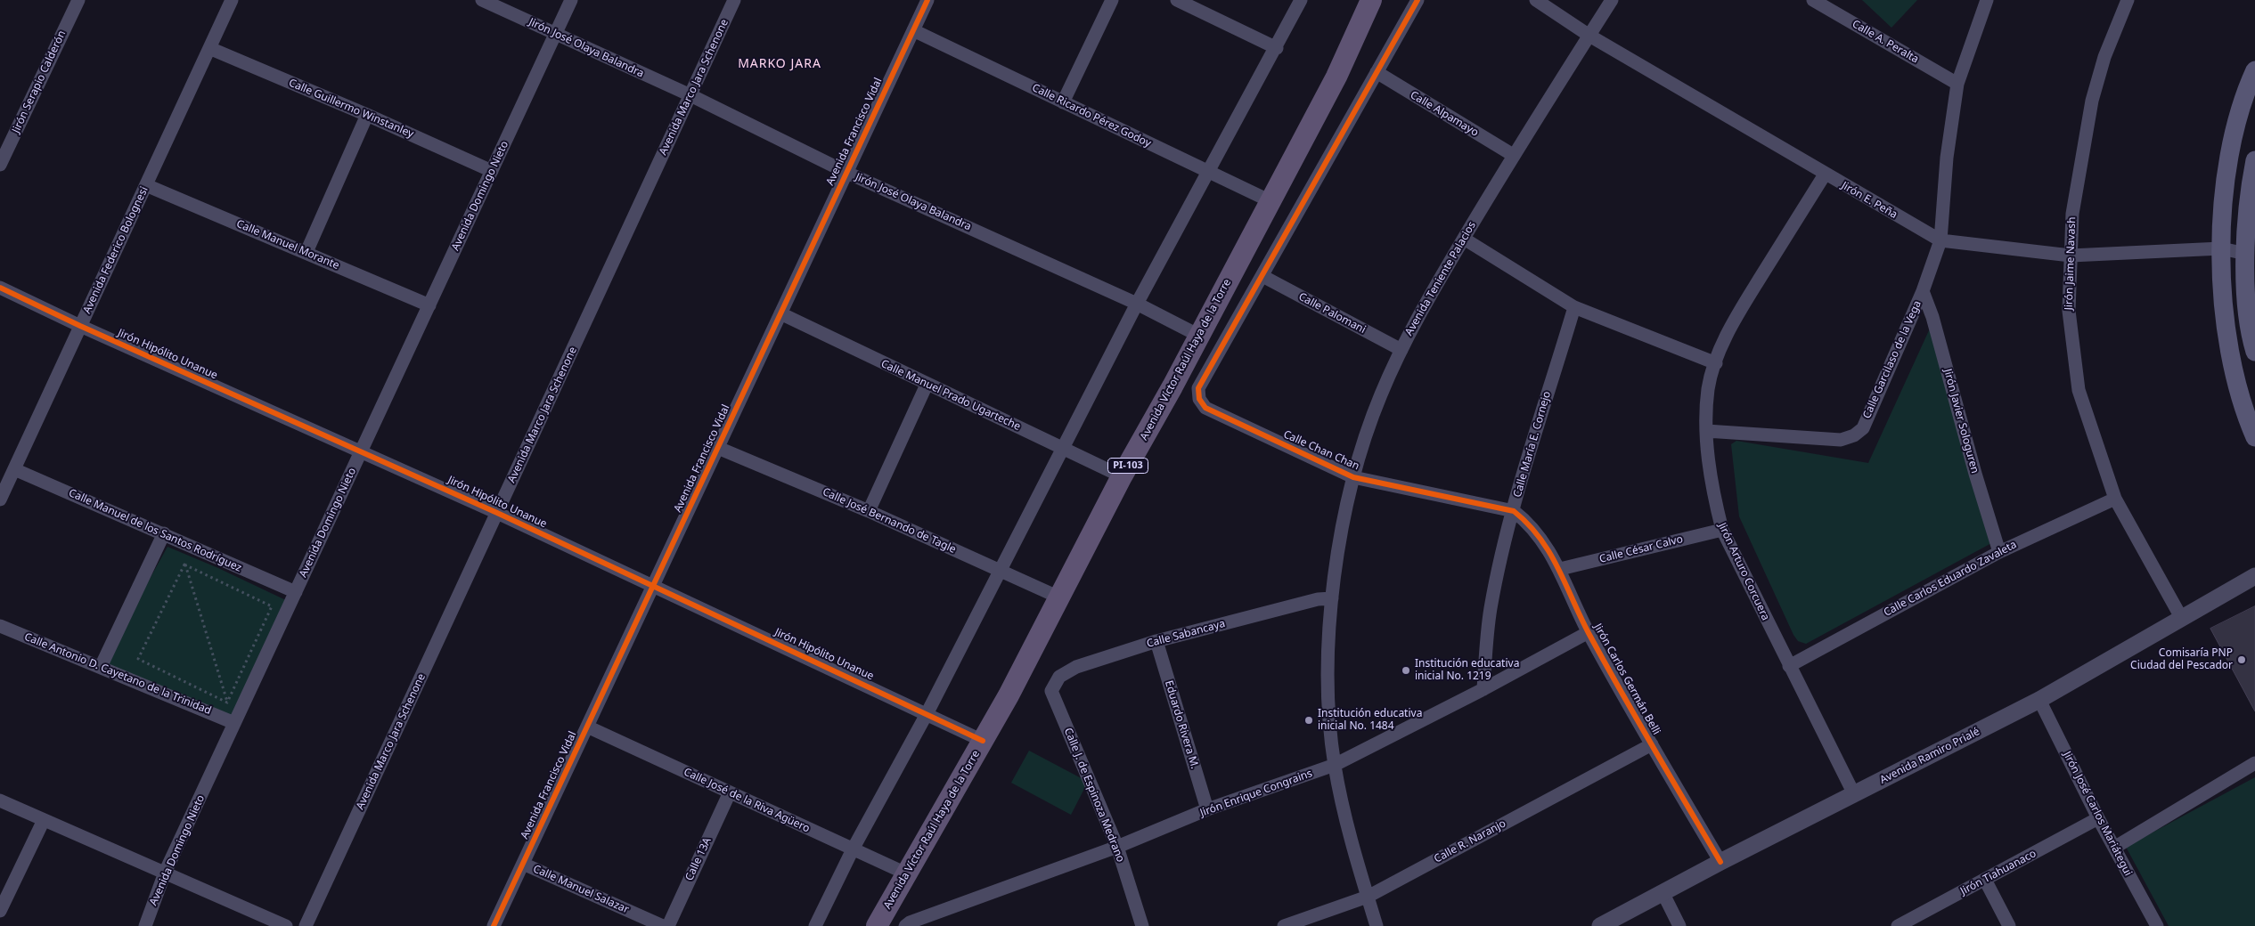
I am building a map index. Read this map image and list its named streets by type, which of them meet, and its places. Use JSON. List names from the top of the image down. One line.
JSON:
{"streets":{"main road":["Avenida Víctor Raúl Haya de la Torre","PI-103"],"street":["Calle A. Peralta","Jirón José Olaya Balandra","Jirón Serapio Calderón","Avenida Marco Jara Schenone","Calle Guillermo Winstanley","Calle Alpamayo","Calle Ricardo Pérez Godoy","Avenida Francisco Vidal","Avenida Domingo Nieto","Jirón E. Peña","Calle Manuel Morante","Avenida Federico Bolognesi","Jirón Jaime Navash","Avenida Teniente Palacios","Calle Palomani","Jirón Hipólito Unanue","Calle Garcilaso de la Vega","Calle Manuel Prado Ugarteche","Jirón Javier Sologuren","Calle María E. Cornejo","Calle Chan Chan","Calle José Bernando de Tagle","Calle Manuel de los Santos Rodríguez","Calle César Calvo","Jirón Arturo Corcuera","Calle Carlos Eduardo Zavaleta","Calle Sabancaya","Calle Antonio D. Cayetano de la Trinidad","Jirón Carlos Germán Belli","Eduardo Rivera M.","Avenida Ramiro Prialé","Jirón Enrique Congrains","Calle J. de Espinoza Medrano","Calle José de la Riva Agüero","Jirón José Carlos Mariátegui","Calle R. Naranjo","Calle 13A","Jirón Tiahuanaco","Calle Manuel Salazar"]},"crossings":[["Jirón José Olaya Balandra","Avenida Marco Jara Schenone"],["Jirón José Olaya Balandra","Avenida Francisco Vidal"],["Jirón José Olaya Balandra","Avenida Domingo Nieto"],["Jirón José Olaya Balandra","Avenida Víctor Raúl Haya de la Torre"],["Avenida Marco Jara Schenone","Jirón Hipólito Unanue"],["Calle Guillermo Winstanley","Avenida Domingo Nieto"],["Calle Guillermo Winstanley","Avenida Federico Bolognesi"],["Calle Alpamayo","Avenida Teniente Palacios"],["Calle Ricardo Pérez Godoy","Avenida Francisco Vidal"],["Calle Ricardo Pérez Godoy","Avenida Víctor Raúl Haya de la Torre"],["Avenida Francisco Vidal","Jirón Hipólito Unanue"],["Avenida Francisco Vidal","Calle Manuel Prado Ugarteche"],["Avenida Francisco Vidal","Calle José Bernando de Tagle"],["Avenida Francisco Vidal","Calle José de la Riva Agüero"],["Avenida Francisco Vidal","Calle Manuel Salazar"],["Avenida Domingo Nieto","Calle Manuel Morante"],["Avenida Domingo Nieto","Jirón Hipólito Unanue"],["Avenida Domingo Nieto","Calle Manuel de los Santos Rodríguez"],["Avenida Domingo Nieto","Calle Antonio D. Cayetano de la Trinidad"],["Jirón E. Peña","Jirón Jaime Navash"],["Jirón E. Peña","Avenida Teniente Palacios"],["Jirón E. Peña","Calle Garcilaso de la Vega"],["Jirón E. Peña","Jirón Arturo Corcuera"],["Calle Manuel Morante","Avenida Federico Bolognesi"],["Avenida Federico Bolognesi","Jirón Hipólito Unanue"],["Avenida Federico Bolognesi","Calle Manuel de los Santos Rodríguez"],["Jirón Jaime Navash","Calle Carlos Eduardo Zavaleta"],["Jirón Jaime Navash","Avenida Ramiro Prialé"],["Avenida Teniente Palacios","Calle Palomani"],["Avenida Teniente Palacios","Calle Chan Chan"],["Avenida Teniente Palacios","Calle Sabancaya"],["Avenida Teniente Palacios","Jirón Enrique Congrains"],["Avenida Teniente Palacios","Calle R. Naranjo"],["Calle Palomani","Calle Chan Chan"],["Jirón Hipólito Unanue","Avenida Víctor Raúl Haya de la Torre"],["Avenida Víctor Raúl Haya de la Torre","Calle Manuel Prado Ugarteche"],["Avenida Víctor Raúl Haya de la Torre","Calle José Bernando de Tagle"],["Avenida Víctor Raúl Haya de la Torre","Calle José de la Riva Agüero"],["Calle Garcilaso de la Vega","Jirón Javier Sologuren"],["Calle Garcilaso de la Vega","Jirón Arturo Corcuera"],["Jirón Javier Sologuren","Calle Carlos Eduardo Zavaleta"],["Calle María E. Cornejo","Calle Chan Chan"],["Calle María E. Cornejo","Jirón Carlos Germán Belli"],["Calle María E. Cornejo","Jirón Enrique Congrains"],["Calle Chan Chan","Jirón Carlos Germán Belli"],["Calle César Calvo","Jirón Arturo Corcuera"],["Calle César Calvo","Jirón Carlos Germán Belli"],["Jirón Arturo Corcuera","Calle Carlos Eduardo Zavaleta"],["Jirón Arturo Corcuera","Avenida Ramiro Prialé"],["Calle Sabancaya","Eduardo Rivera M."],["Calle Sabancaya","Calle J. de Espinoza Medrano"],["Jirón Carlos Germán Belli","Avenida Ramiro Prialé"],["Jirón Carlos Germán Belli","Jirón Enrique Congrains"],["Jirón Carlos Germán Belli","Calle R. Naranjo"],["Eduardo Rivera M.","Jirón Enrique Congrains"],["Avenida Ramiro Prialé","Jirón José Carlos Mariátegui"],["Jirón Enrique Congrains","Calle J. de Espinoza Medrano"],["Calle José de la Riva Agüero","Calle 13A"],["Jirón José Carlos Mariátegui","Jirón Tiahuanaco"]],"districts":["MARKO JARA"],"places":["Comisaría PNP Ciudad del Pescador","Institución educativa inicial No. 1219","Institución educativa inicial No. 1484"]}
